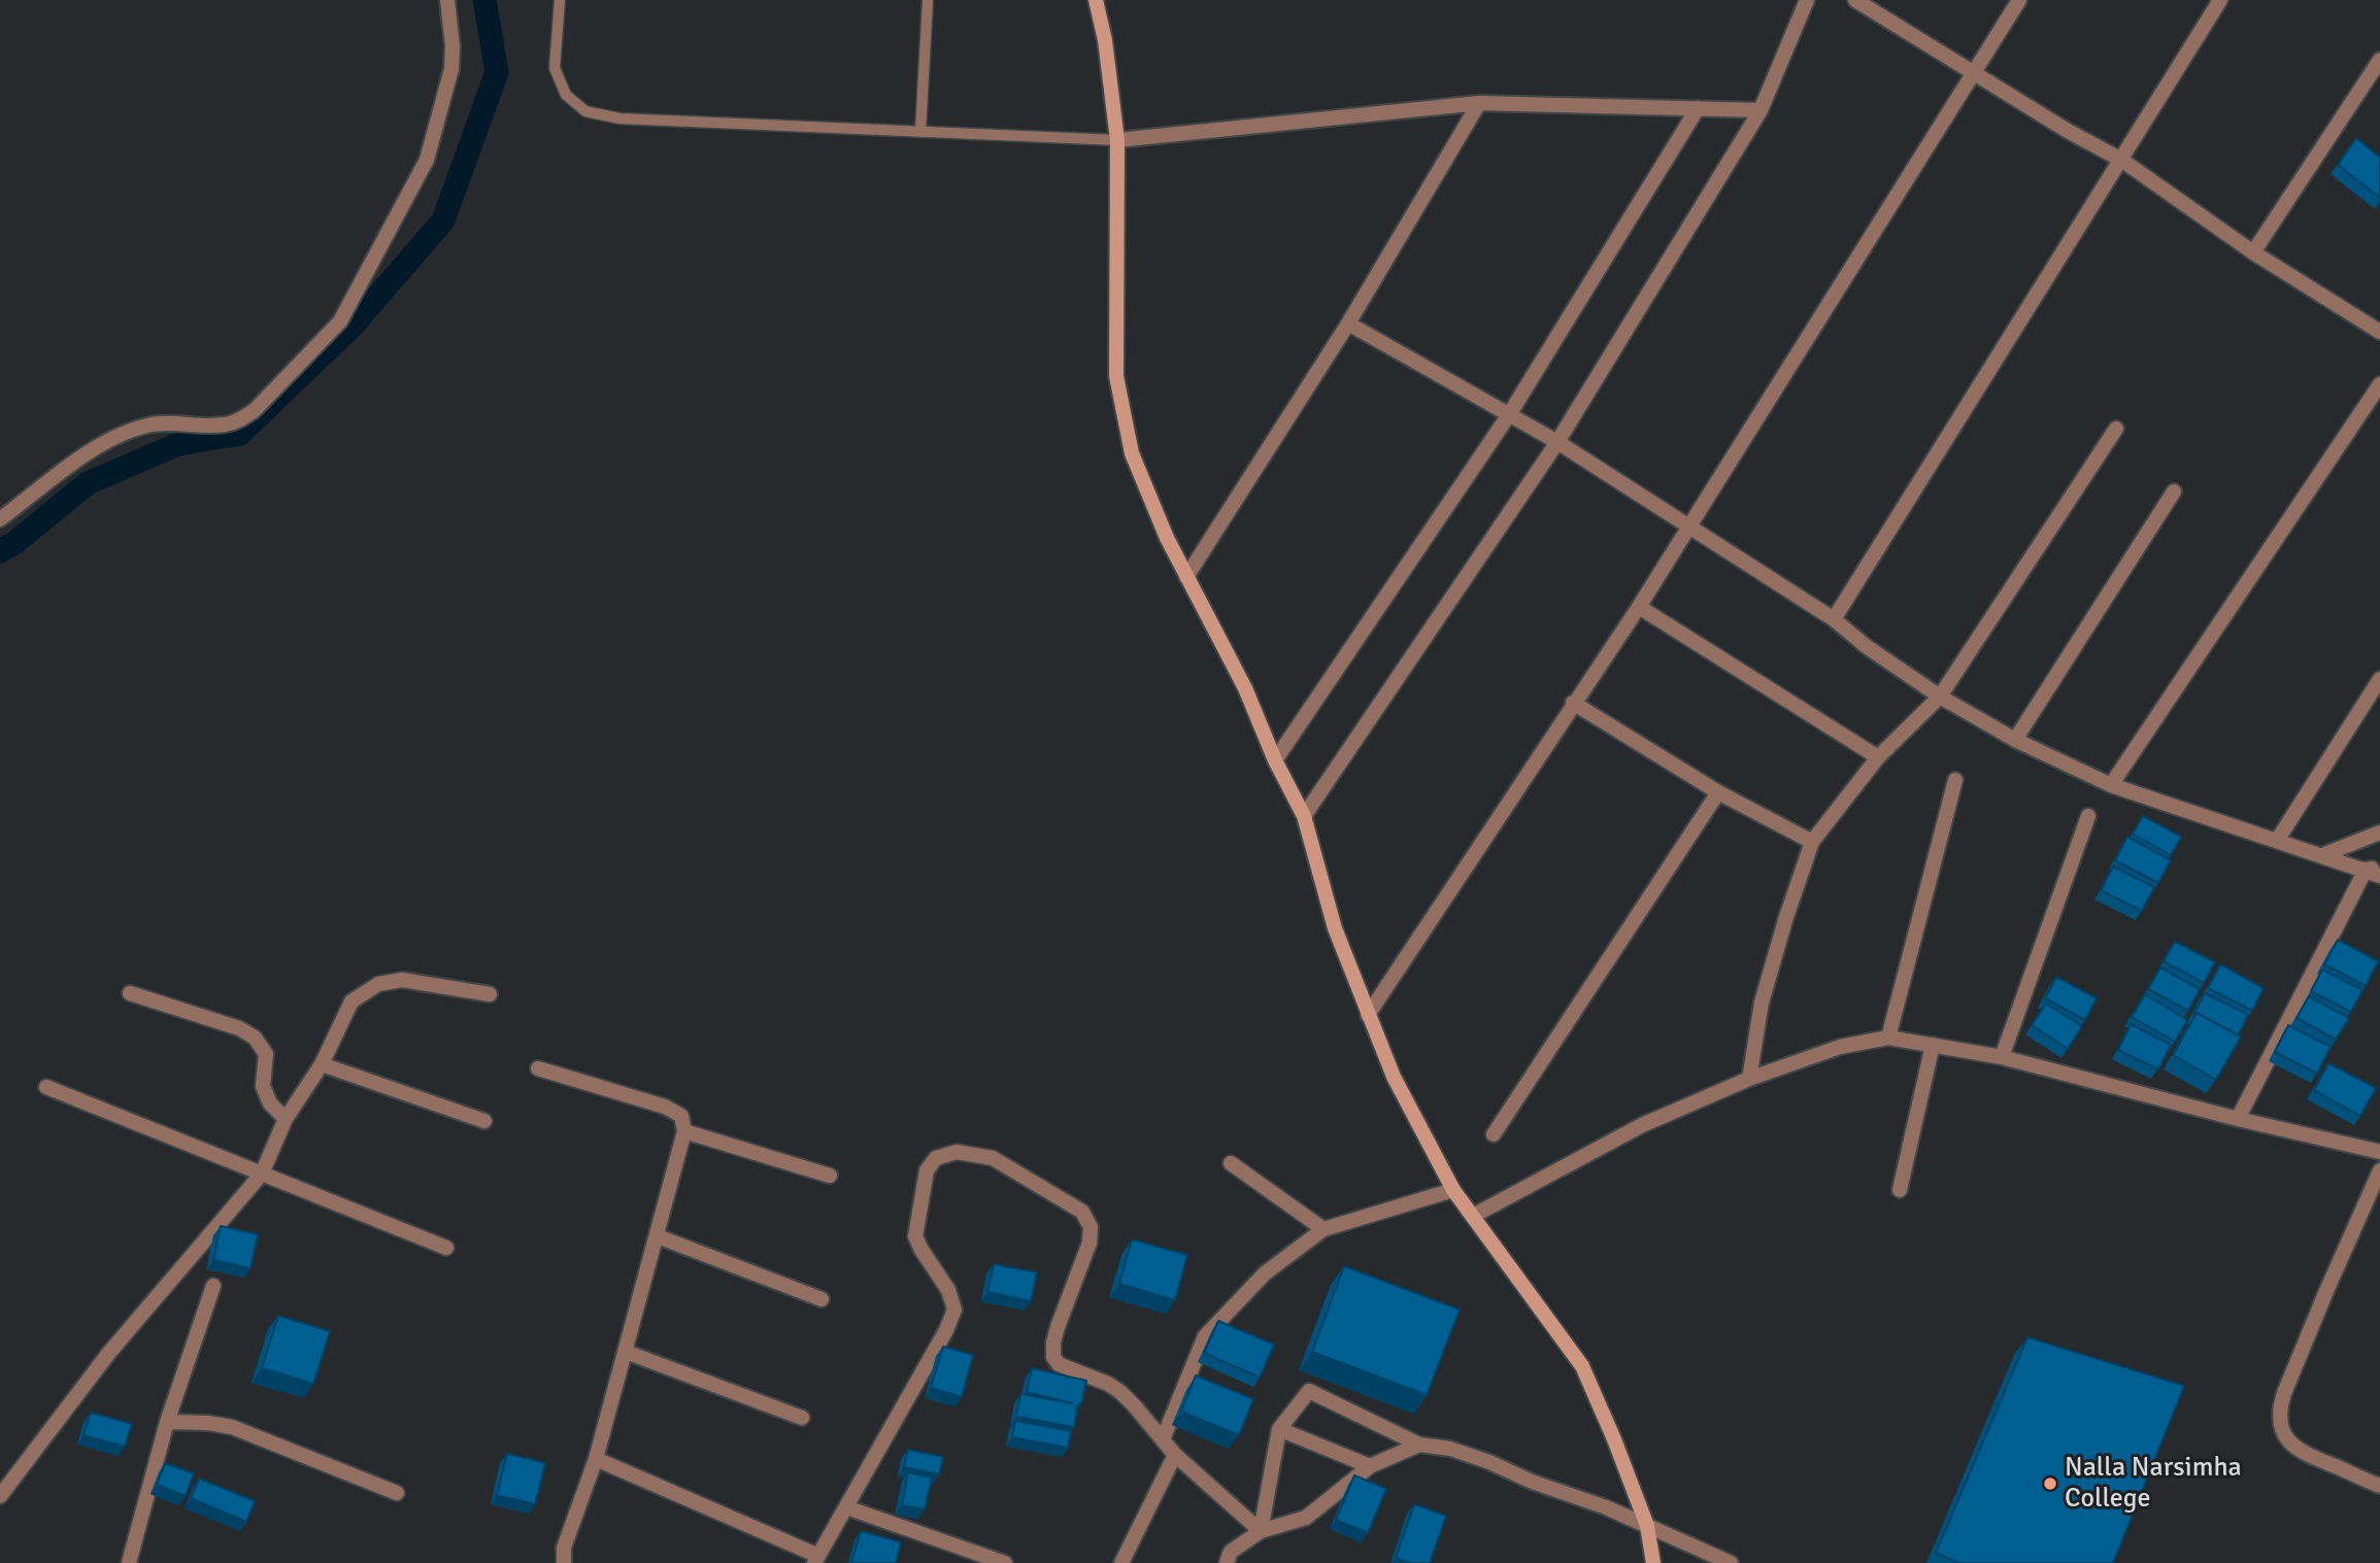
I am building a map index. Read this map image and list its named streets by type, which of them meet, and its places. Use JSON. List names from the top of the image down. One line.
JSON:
{"places":["Nalla Narsimha College"]}
